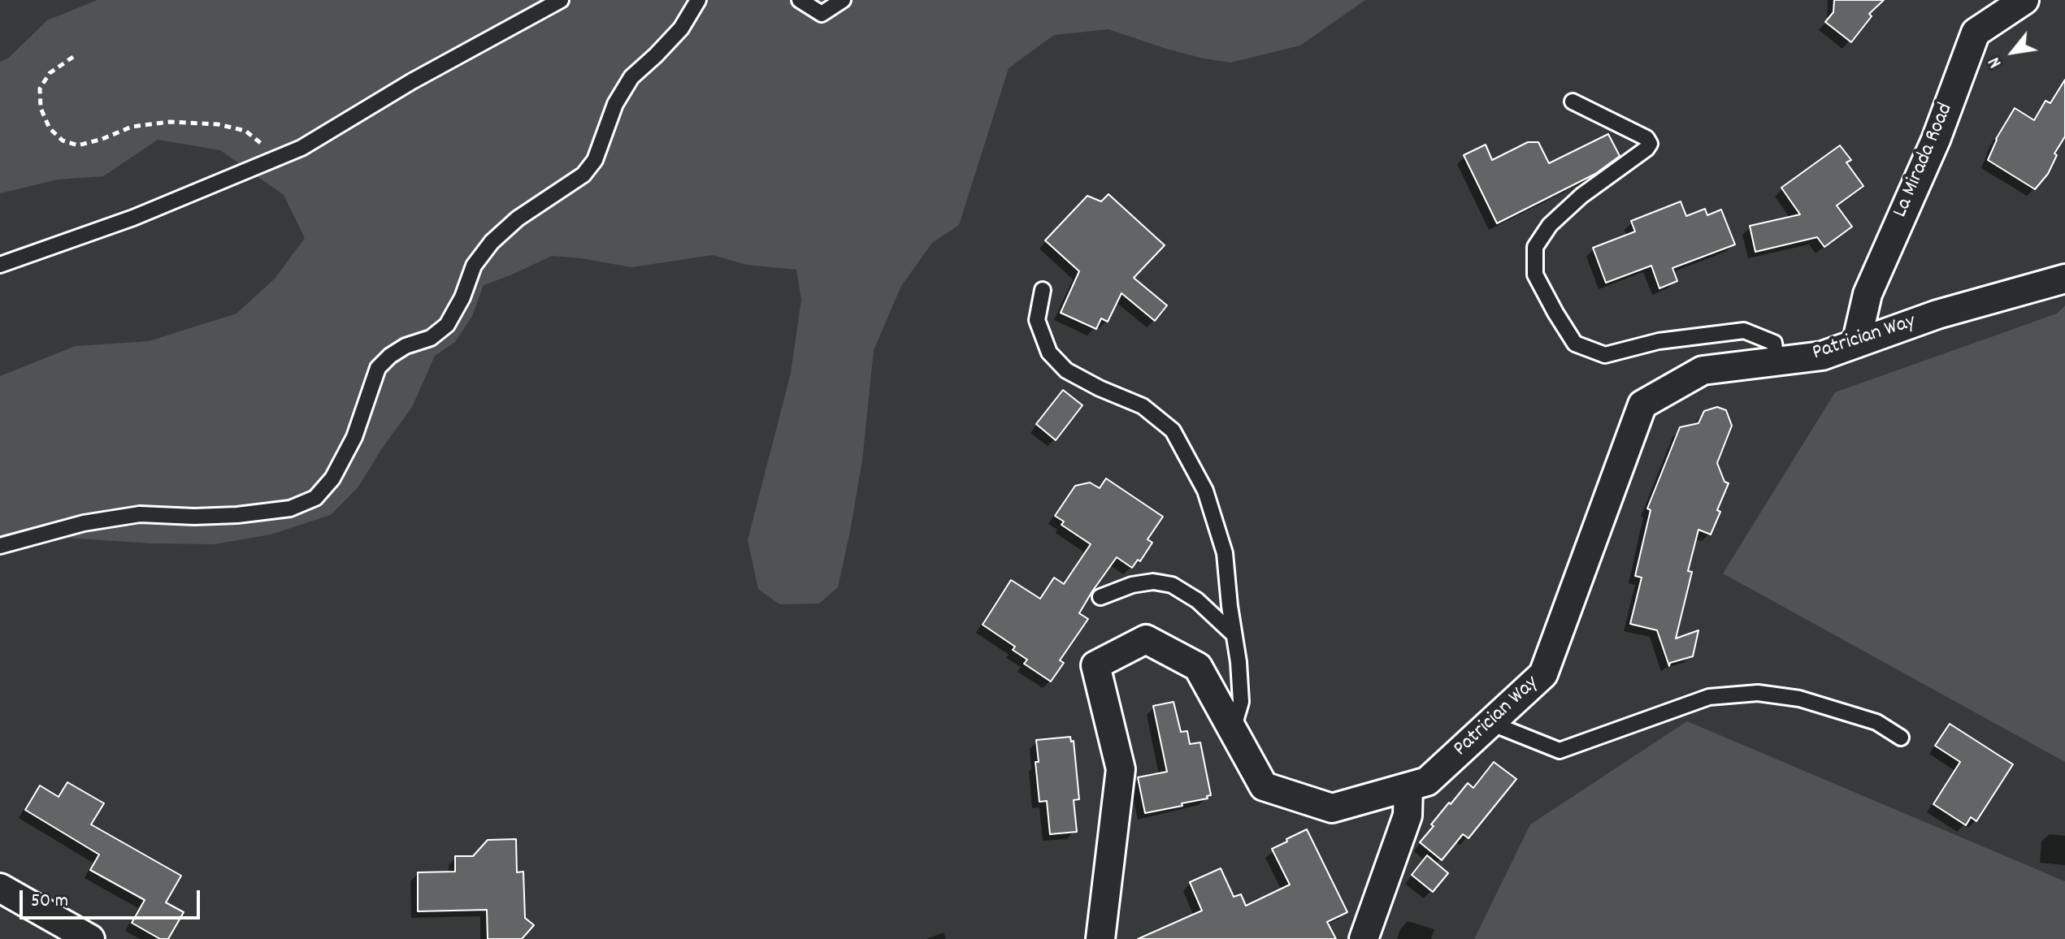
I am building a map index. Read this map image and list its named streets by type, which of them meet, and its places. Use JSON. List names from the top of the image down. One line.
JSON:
{"streets":{"street":["La Mirada Road","Patrician Way"]},"crossings":[["La Mirada Road","Patrician Way"]],"scale_bar":"50 m","north":"bottom left"}
